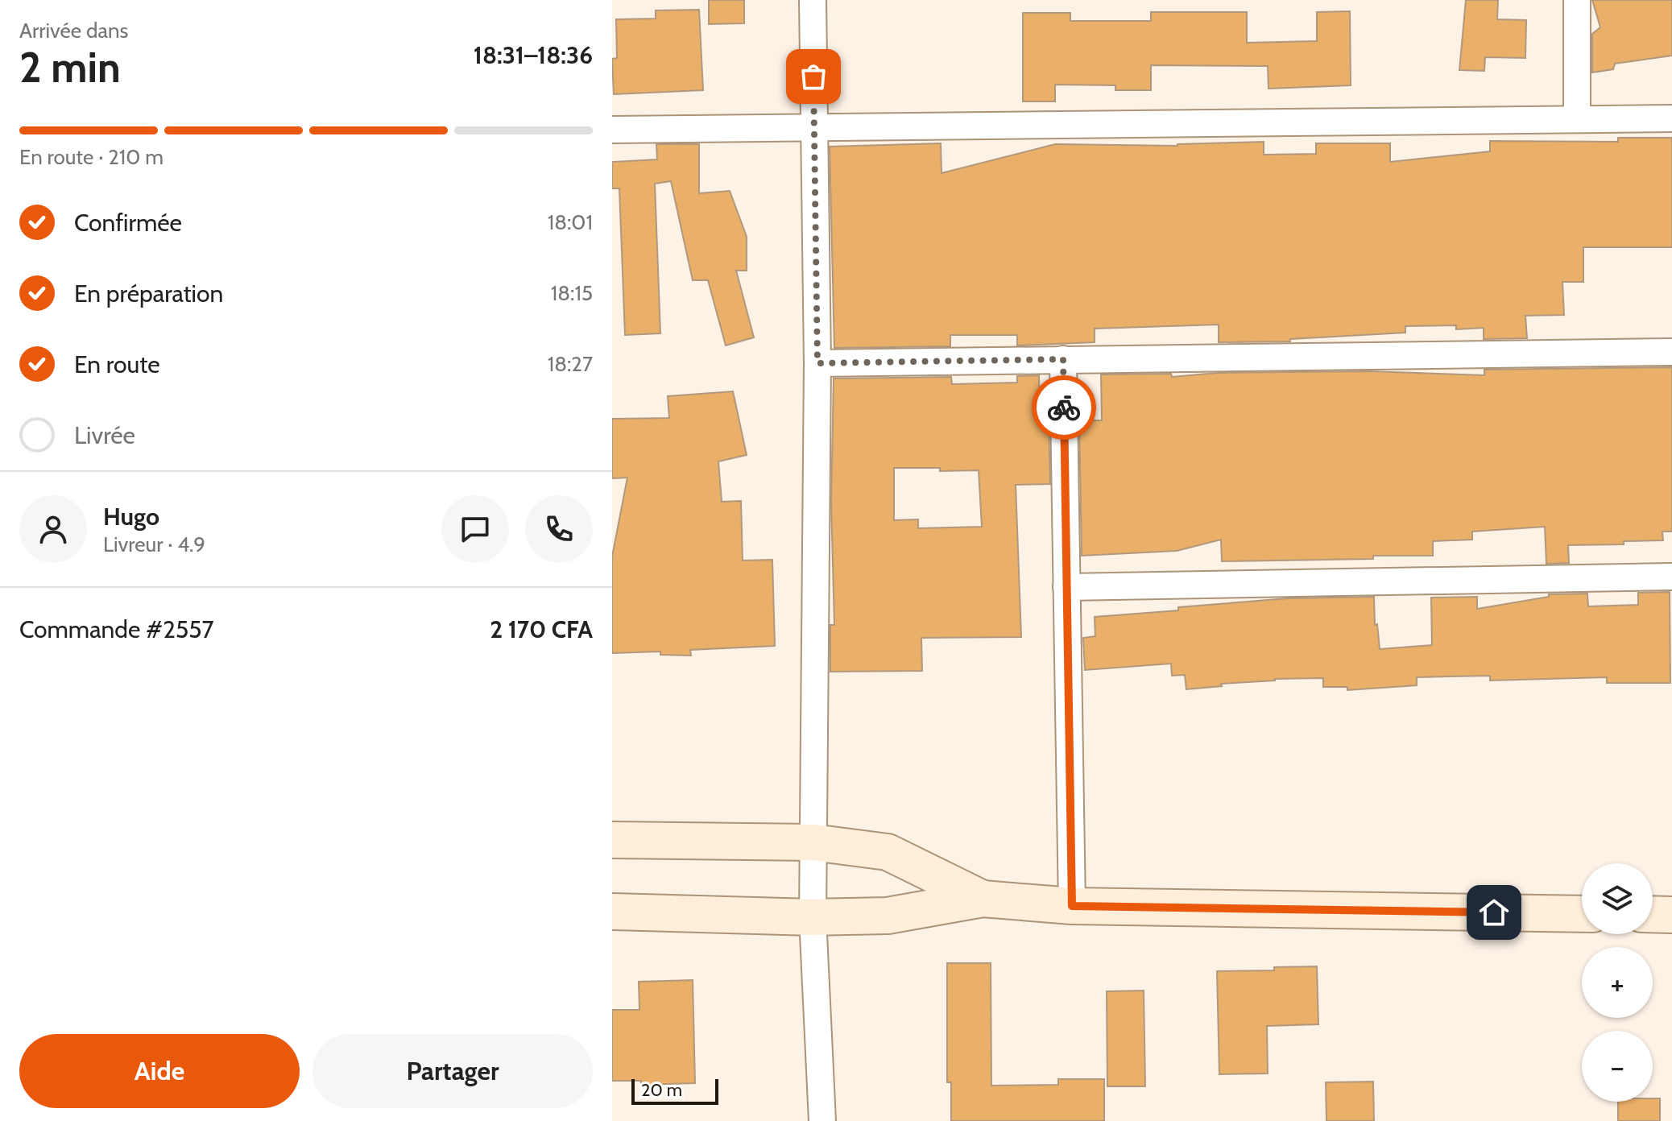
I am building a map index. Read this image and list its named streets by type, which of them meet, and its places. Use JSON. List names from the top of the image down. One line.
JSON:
{"scale_bar":"20 m","page":{"heading":["2 min","Arrivée dans","18:31–18:36"],"panel":["Hugo","Livreur · 4.9","Commande #2557","2 170 CFA"],"bar":"En route · 210 m","list":[["Confirmée","18:01"],["En préparation","18:15"],["En route","18:27"],"Livrée"],"map_buttons":["+","−"],"buttons":["Aide","Partager"],"scale":"20 m"}}
